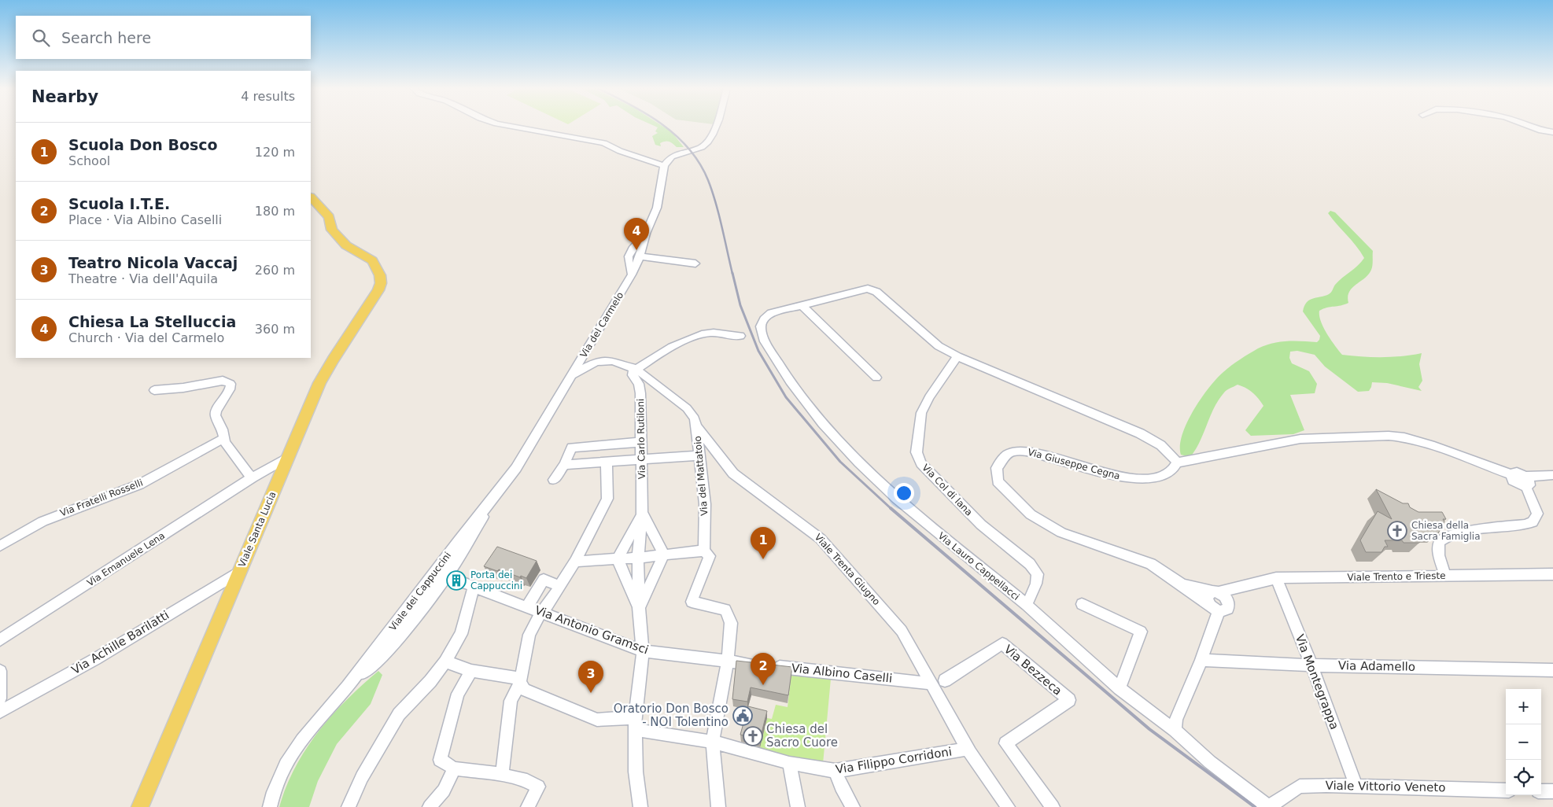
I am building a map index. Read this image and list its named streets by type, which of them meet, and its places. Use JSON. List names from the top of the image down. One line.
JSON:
{"streets":{"main road":["Viale Santa Lucia"],"street":["Via del Carmelo","Via Carlo Rutiloni","Via Giuseppe Cegna","Via del Mattatoio","Via Col di lana","Via Fratelli Rosselli","Via Emanuele Lena","Via Lauro Cappellacci","Viale Trenta Giugno","Viale Trento e Trieste","Viale dei Cappuccini","Via Antonio Gramsci","Via Achille Barilatti","Via Adamello","Via Bezzeca","Via Albino Caselli","Via Montegrappa","Via Filippo Corridoni","Viale Vittorio Veneto"]},"crossings":[["Via del Carmelo","Viale Trenta Giugno"],["Via del Carmelo","Viale dei Cappuccini"],["Via Carlo Rutiloni","Viale Trenta Giugno"],["Via Giuseppe Cegna","Viale Trento e Trieste"],["Via del Mattatoio","Viale Trenta Giugno"],["Via del Mattatoio","Via Antonio Gramsci"],["Via del Mattatoio","Via Albino Caselli"],["Via Col di lana","Via Lauro Cappellacci"],["Viale Santa Lucia","Via Emanuele Lena"],["Viale Santa Lucia","Via Achille Barilatti"],["Via Lauro Cappellacci","Viale Vittorio Veneto"],["Viale Trenta Giugno","Viale dei Cappuccini"],["Viale Trenta Giugno","Via Albino Caselli"],["Viale Trenta Giugno","Via Filippo Corridoni"],["Viale Trento e Trieste","Via Montegrappa"],["Via Antonio Gramsci","Via Albino Caselli"],["Via Adamello","Via Montegrappa"],["Via Montegrappa","Viale Vittorio Veneto"]],"places":{"church":["Chiesa della Sacra Famiglia","Chiesa del Sacro Cuore"],"building":["Porta dei Cappuccini"],"public building":["Oratorio Don Bosco - NOI Tolentino"]},"page":{"search":"Search here","heading":["Nearby","4 results"],"list":[{"mark":"1","name":"Scuola Don Bosco","note":"School","value":"120 m"},{"mark":"2","name":"Scuola I.T.E.","note":"Place · Via Albino Caselli","value":"180 m"},{"mark":"3","name":"Teatro Nicola Vaccaj","note":"Theatre · Via dell'Aquila","value":"260 m"},{"mark":"4","name":"Chiesa La Stelluccia","note":"Church · Via del Carmelo","value":"360 m"}],"pins":["4","1","2","3"],"map_buttons":["+","−"]}}
